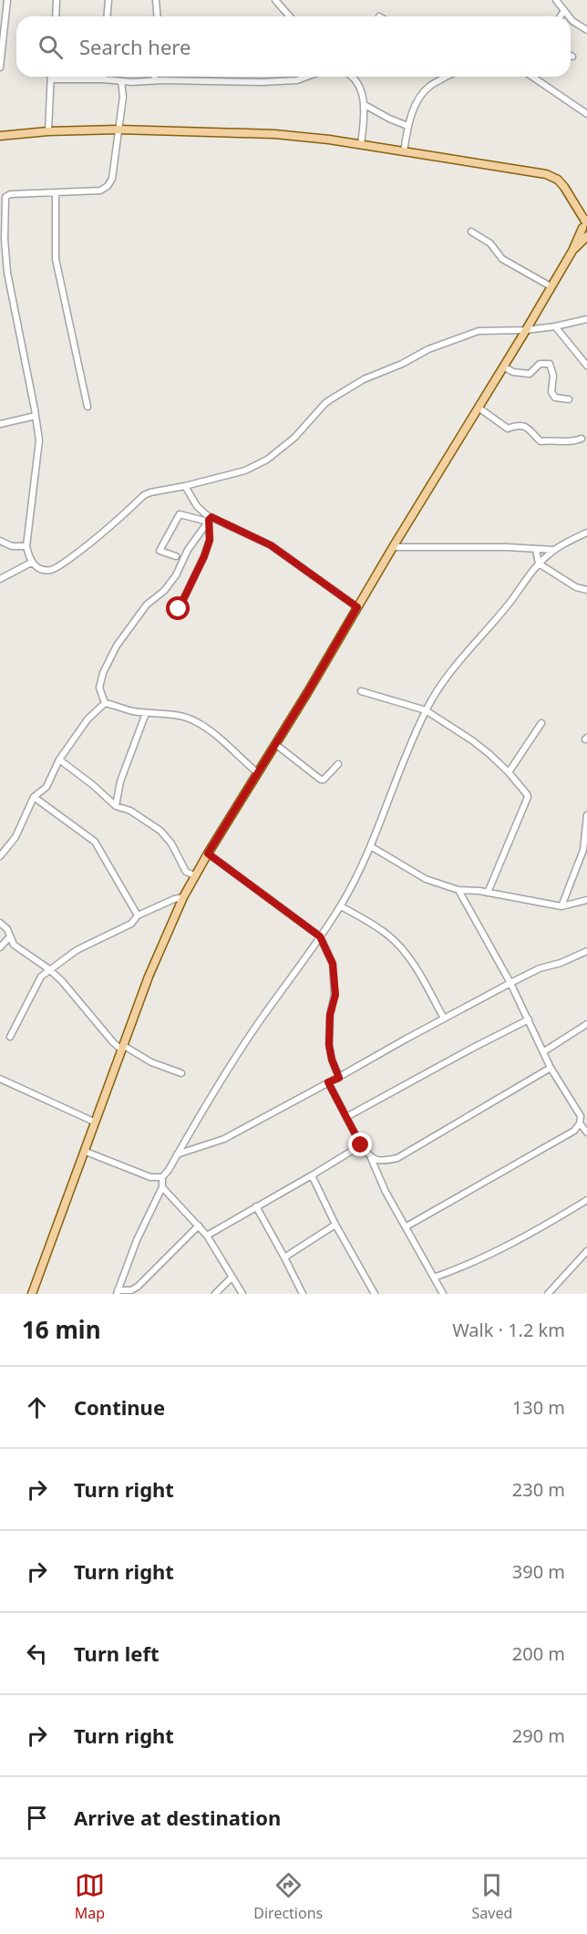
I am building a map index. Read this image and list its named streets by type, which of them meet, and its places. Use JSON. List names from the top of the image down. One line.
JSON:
{"page":{"search":"Search here","heading":["16 min","Walk · 1.2 km"],"list":[["Continue","130 m"],["Turn right","230 m"],["Turn right","390 m"],["Turn left","200 m"],["Turn right","290 m"],"Arrive at destination"],"nav":["Map","Directions","Saved"]}}
